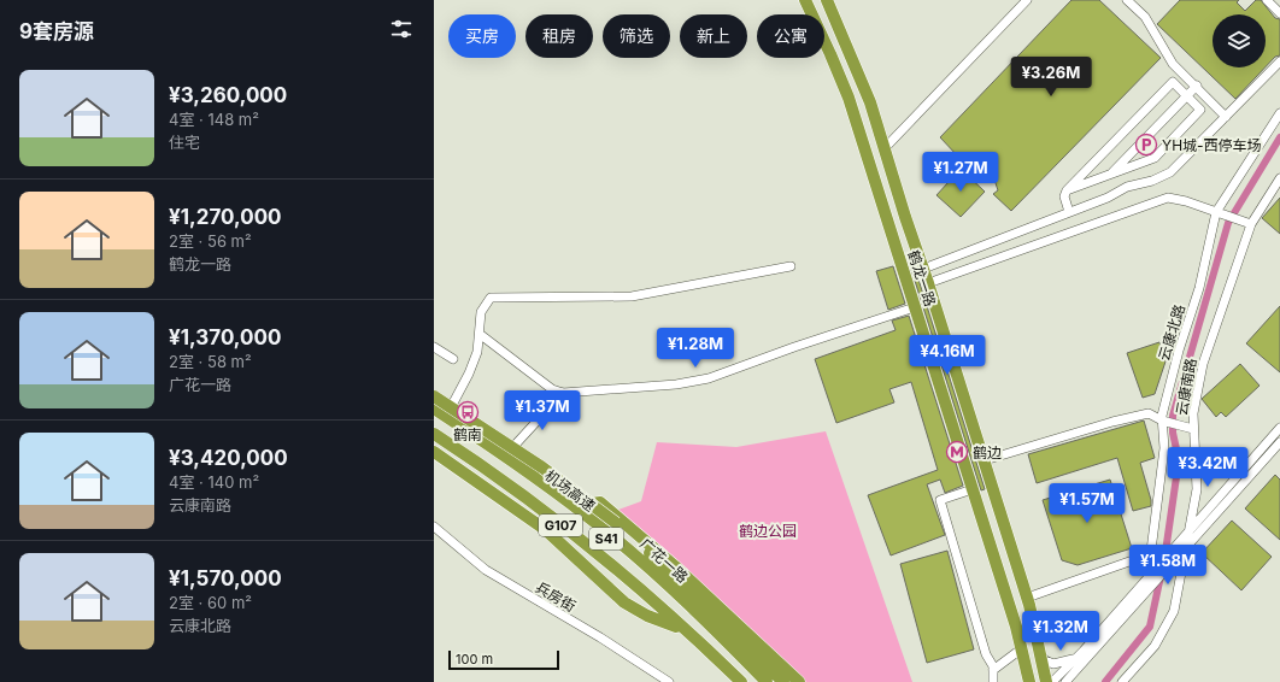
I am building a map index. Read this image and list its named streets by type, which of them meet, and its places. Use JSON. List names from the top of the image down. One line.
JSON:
{"streets":{"highway":["鹤龙一路","机场高速","G107","S41","广花一路"],"street":["云康北路","云康南路","兵房街"]},"crossings":[["机场高速","广花一路"]],"parks":["鹤边公园"],"places":{"parking":["YH城-西停车场"],"bus stop":["鹤南"],"metro station":["鹤边"]},"scale_bar":"100 m","page":{"heading":"9套房源","chip":["买房","租房","筛选","新上","公寓"],"price":["¥3.26M","¥1.27M","¥1.28M","¥4.16M","¥1.37M","¥3.42M","¥1.57M","¥1.58M","¥1.32M"],"list":[{"name":"¥3,260,000","note":"4室 · 148 m² · 住宅"},{"name":"¥1,270,000","note":"2室 · 56 m² · 鹤龙一路"},{"name":"¥1,370,000","note":"2室 · 58 m² · 广花一路"},{"name":"¥3,420,000","note":"4室 · 140 m² · 云康南路"},{"name":"¥1,570,000","note":"2室 · 60 m² · 云康北路"}],"scale":"100 m"}}
